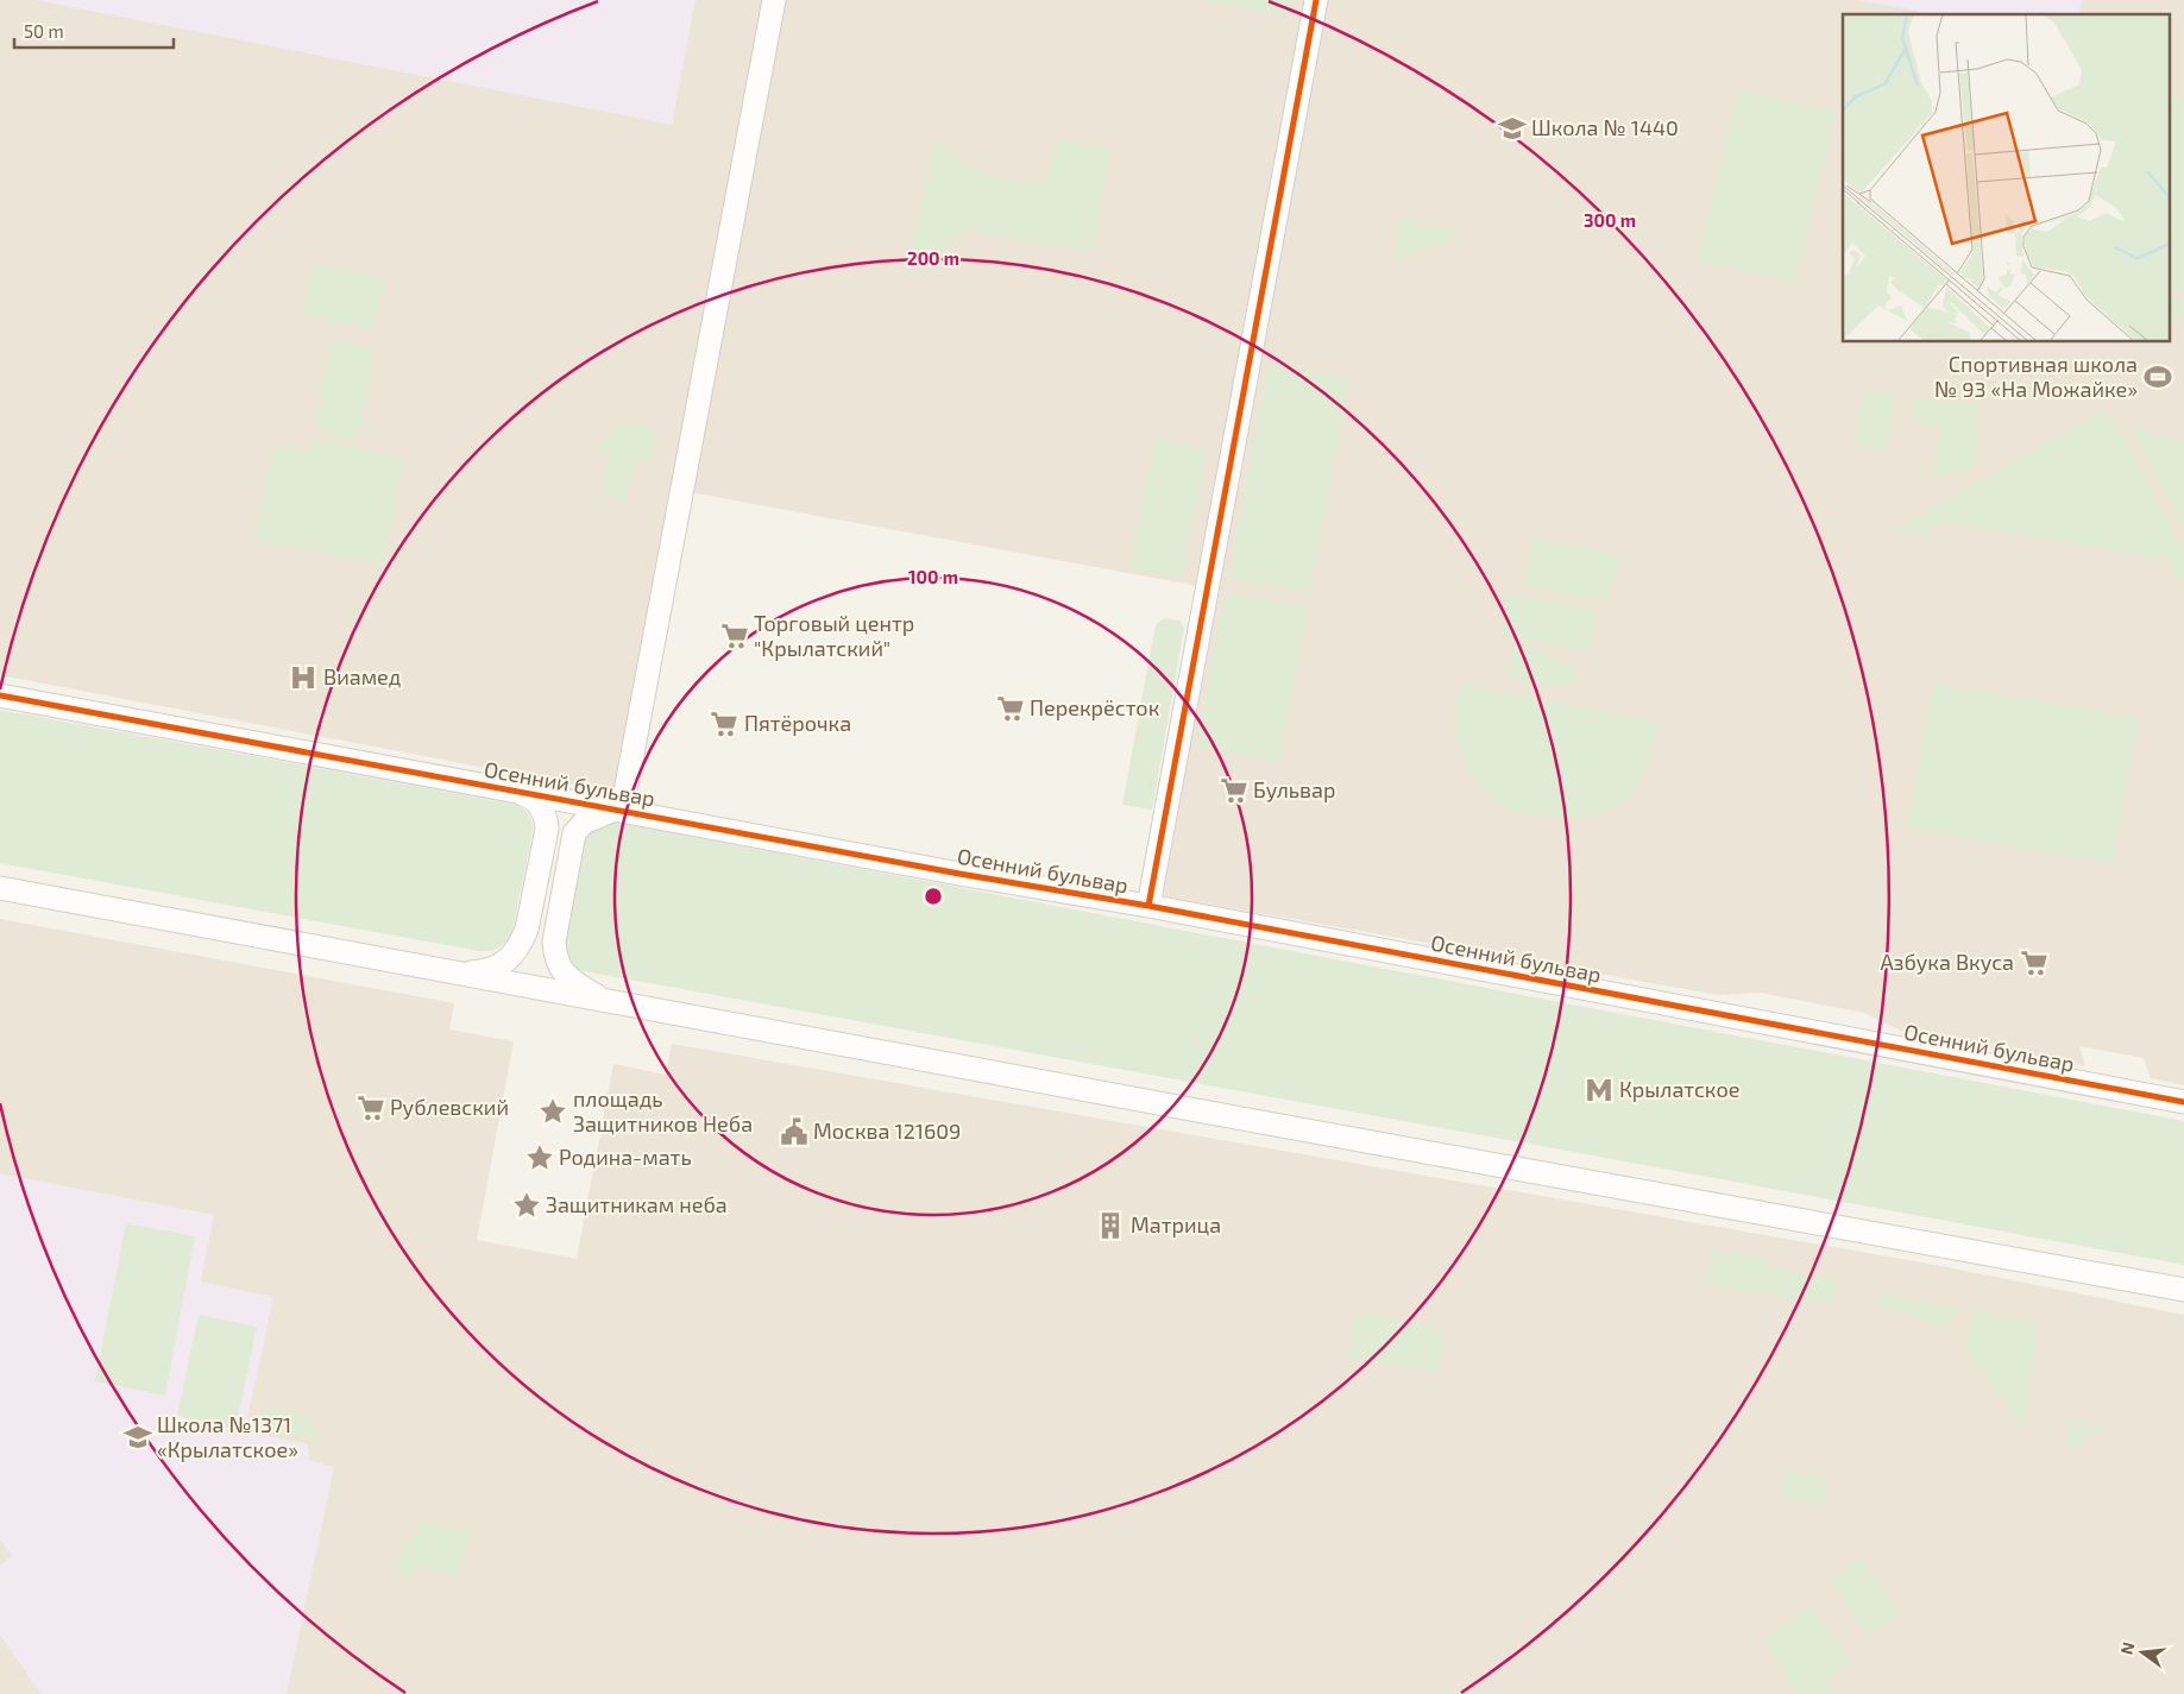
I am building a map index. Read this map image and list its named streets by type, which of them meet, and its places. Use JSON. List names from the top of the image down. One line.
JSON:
{"streets":{"street":["Осенний бульвар"]},"places":{"school or university":["Школа № 1440","Школа №1371 «Крылатское»"],"sports":["Спортивная школа № 93 «На Можайке»"],"supermarket":["Торговый центр \"Крылатский\"","Перекрёсток","Пятёрочка","Бульвар","Азбука Вкуса","Рублевский"],"hospital":["Виамед"],"metro station":["Крылатское"],"place":["площадь Защитников Неба","Родина-мать","Защитникам неба"],"public building":["Москва 121609"],"building":["Матрица"]},"scale_bar":"50 m","north":"left","rings":["300 m","200 m","100 m"]}
